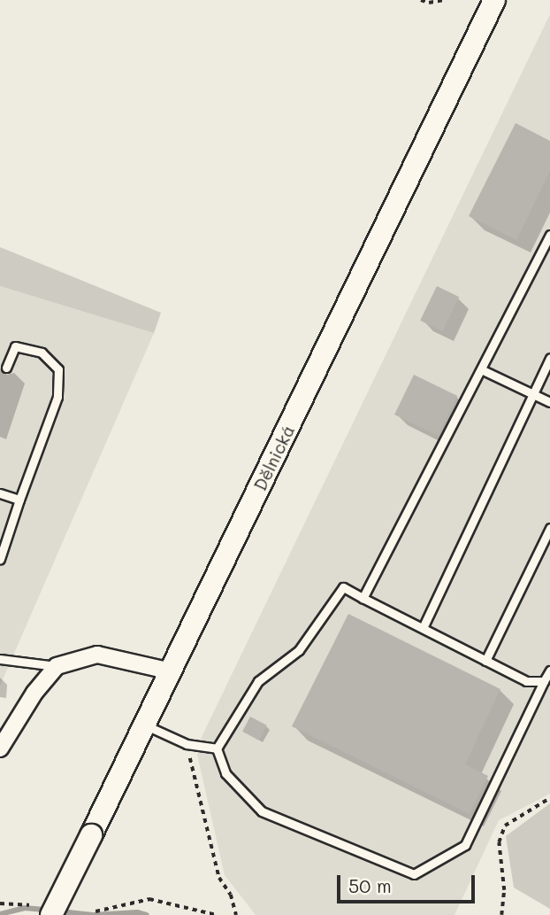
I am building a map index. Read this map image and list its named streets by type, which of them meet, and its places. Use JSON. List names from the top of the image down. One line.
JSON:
{"streets":{"main road":["Dělnická"]},"scale_bar":"50 m"}
